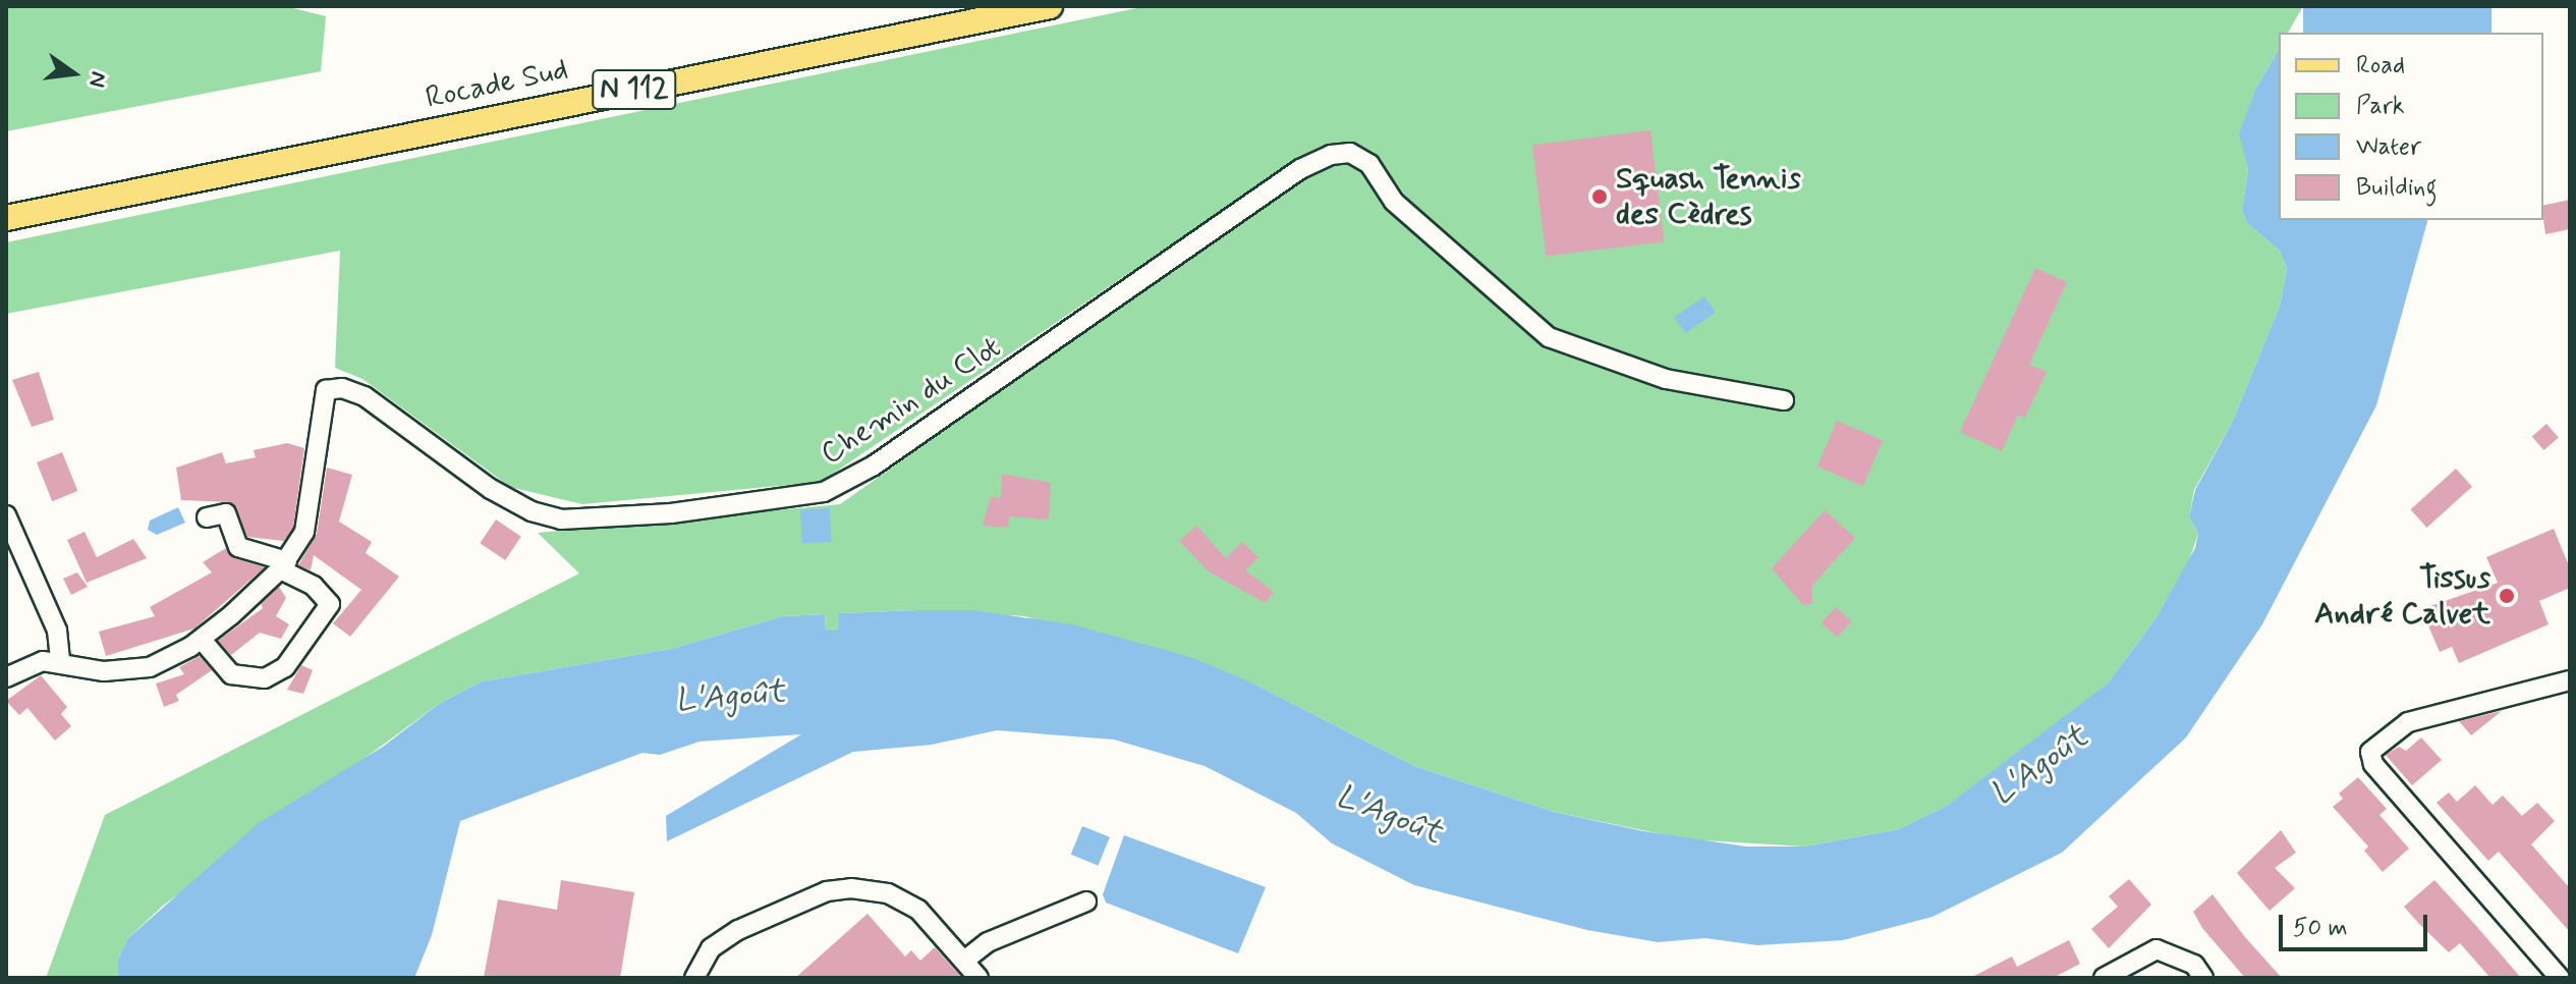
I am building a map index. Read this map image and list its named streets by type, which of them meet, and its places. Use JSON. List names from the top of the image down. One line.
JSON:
{"streets":{"main road":["Rocade Sud","N 112"],"street":["Chemin du Clot"]},"water":["L'Agoût"],"places":["Squash Tennis des Cèdres","Tissus André Calvet"],"legend":["Road","Park","Water","Building"],"scale_bar":"50 m","north":"right"}
